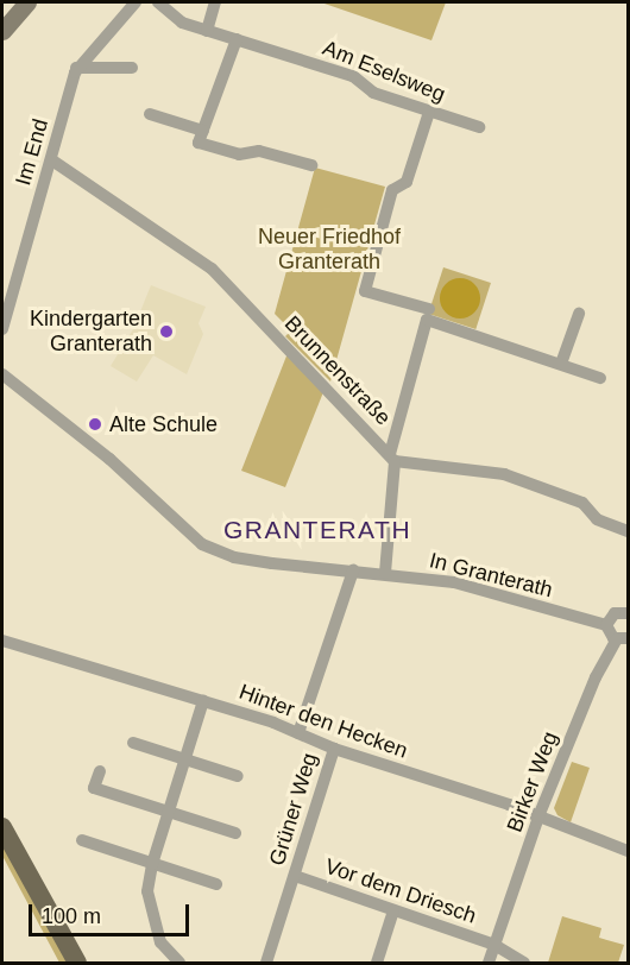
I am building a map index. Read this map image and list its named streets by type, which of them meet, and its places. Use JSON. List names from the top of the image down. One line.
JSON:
{"streets":{"street":["Am Eselsweg","Im End","Brunnenstraße","In Granterath","Hinter den Hecken","Birker Weg","Grüner Weg","Vor dem Driesch"]},"crossings":[["Im End","Brunnenstraße"],["Hinter den Hecken","Birker Weg"],["Hinter den Hecken","Grüner Weg"],["Birker Weg","Vor dem Driesch"],["Grüner Weg","Vor dem Driesch"]],"districts":["GRANTERATH"],"parks":["Neuer Friedhof Granterath"],"places":["Kindergarten Granterath","Alte Schule"],"scale_bar":"100 m"}
